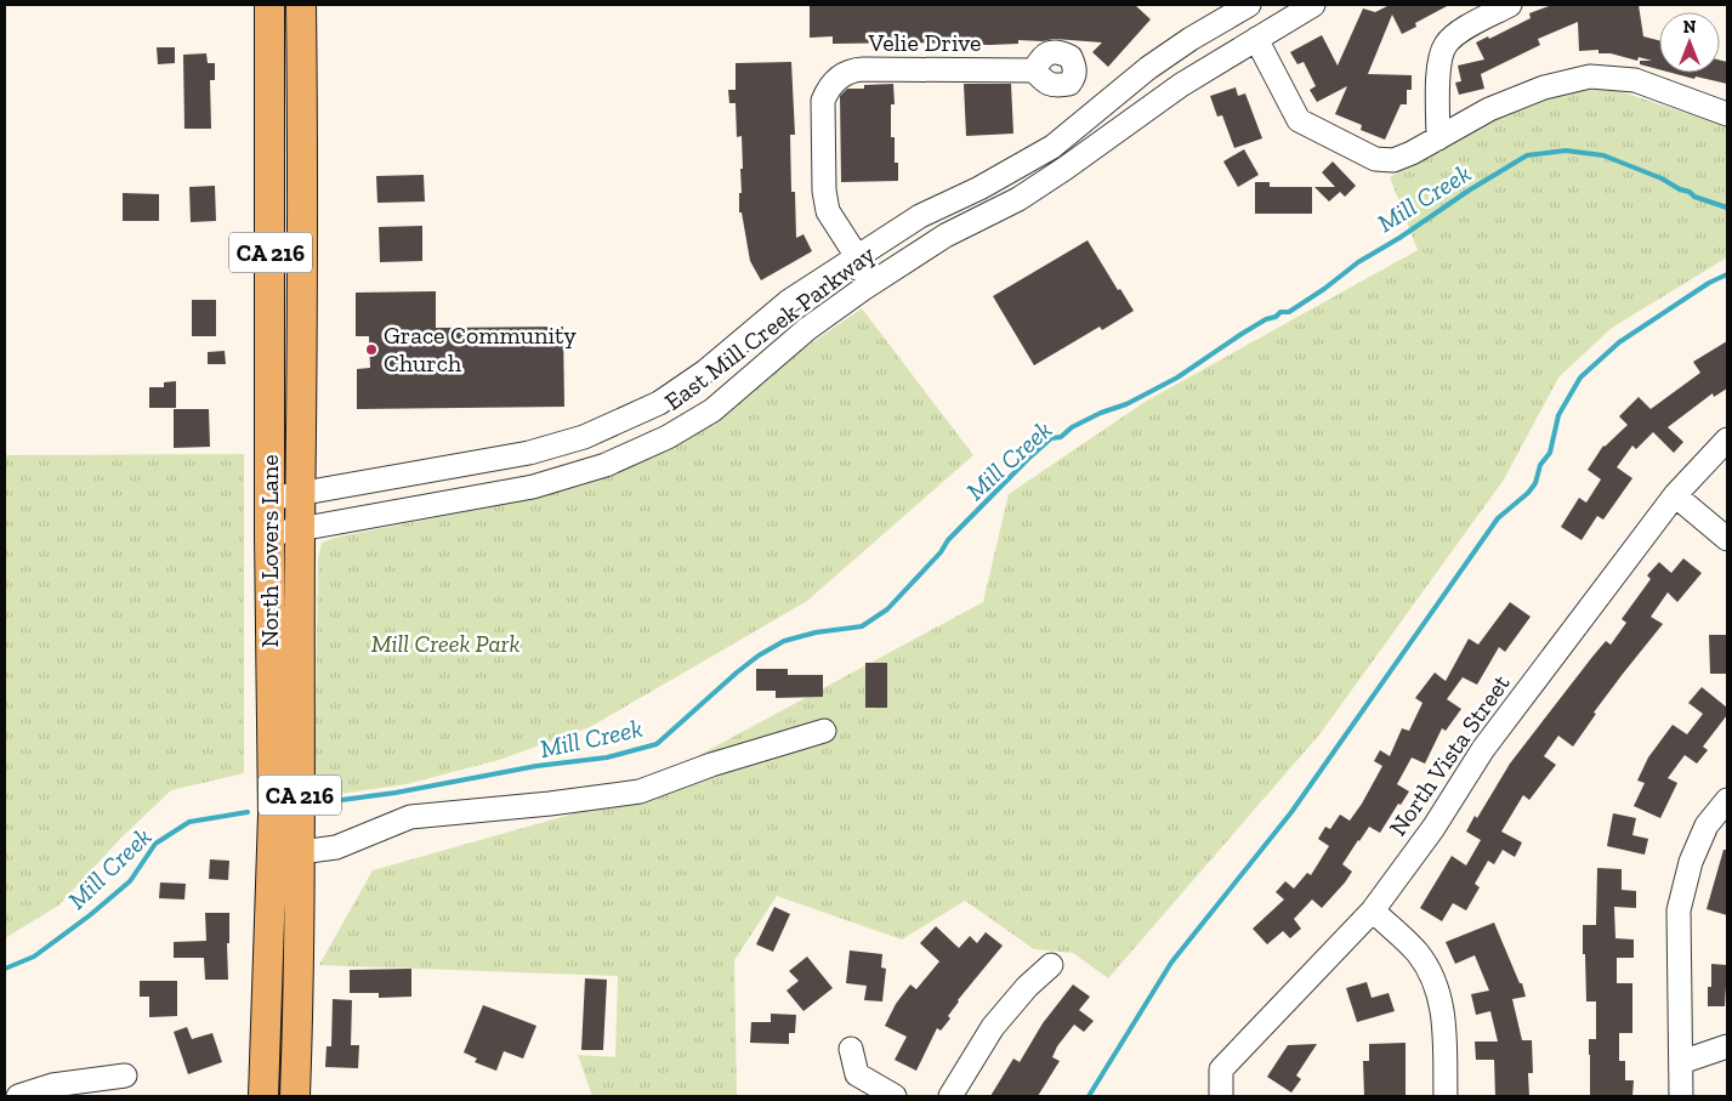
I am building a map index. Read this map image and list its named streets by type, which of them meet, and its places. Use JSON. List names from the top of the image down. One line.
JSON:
{"streets":{"main road":["CA 216","North Lovers Lane"],"street":["Velie Drive","East Mill Creek Parkway","North Vista Street"]},"crossings":[["Velie Drive","East Mill Creek Parkway"],["East Mill Creek Parkway","North Lovers Lane"]],"water":["Mill Creek"],"parks":["Mill Creek Park"],"places":["Grace Community Church"],"north":"top"}
